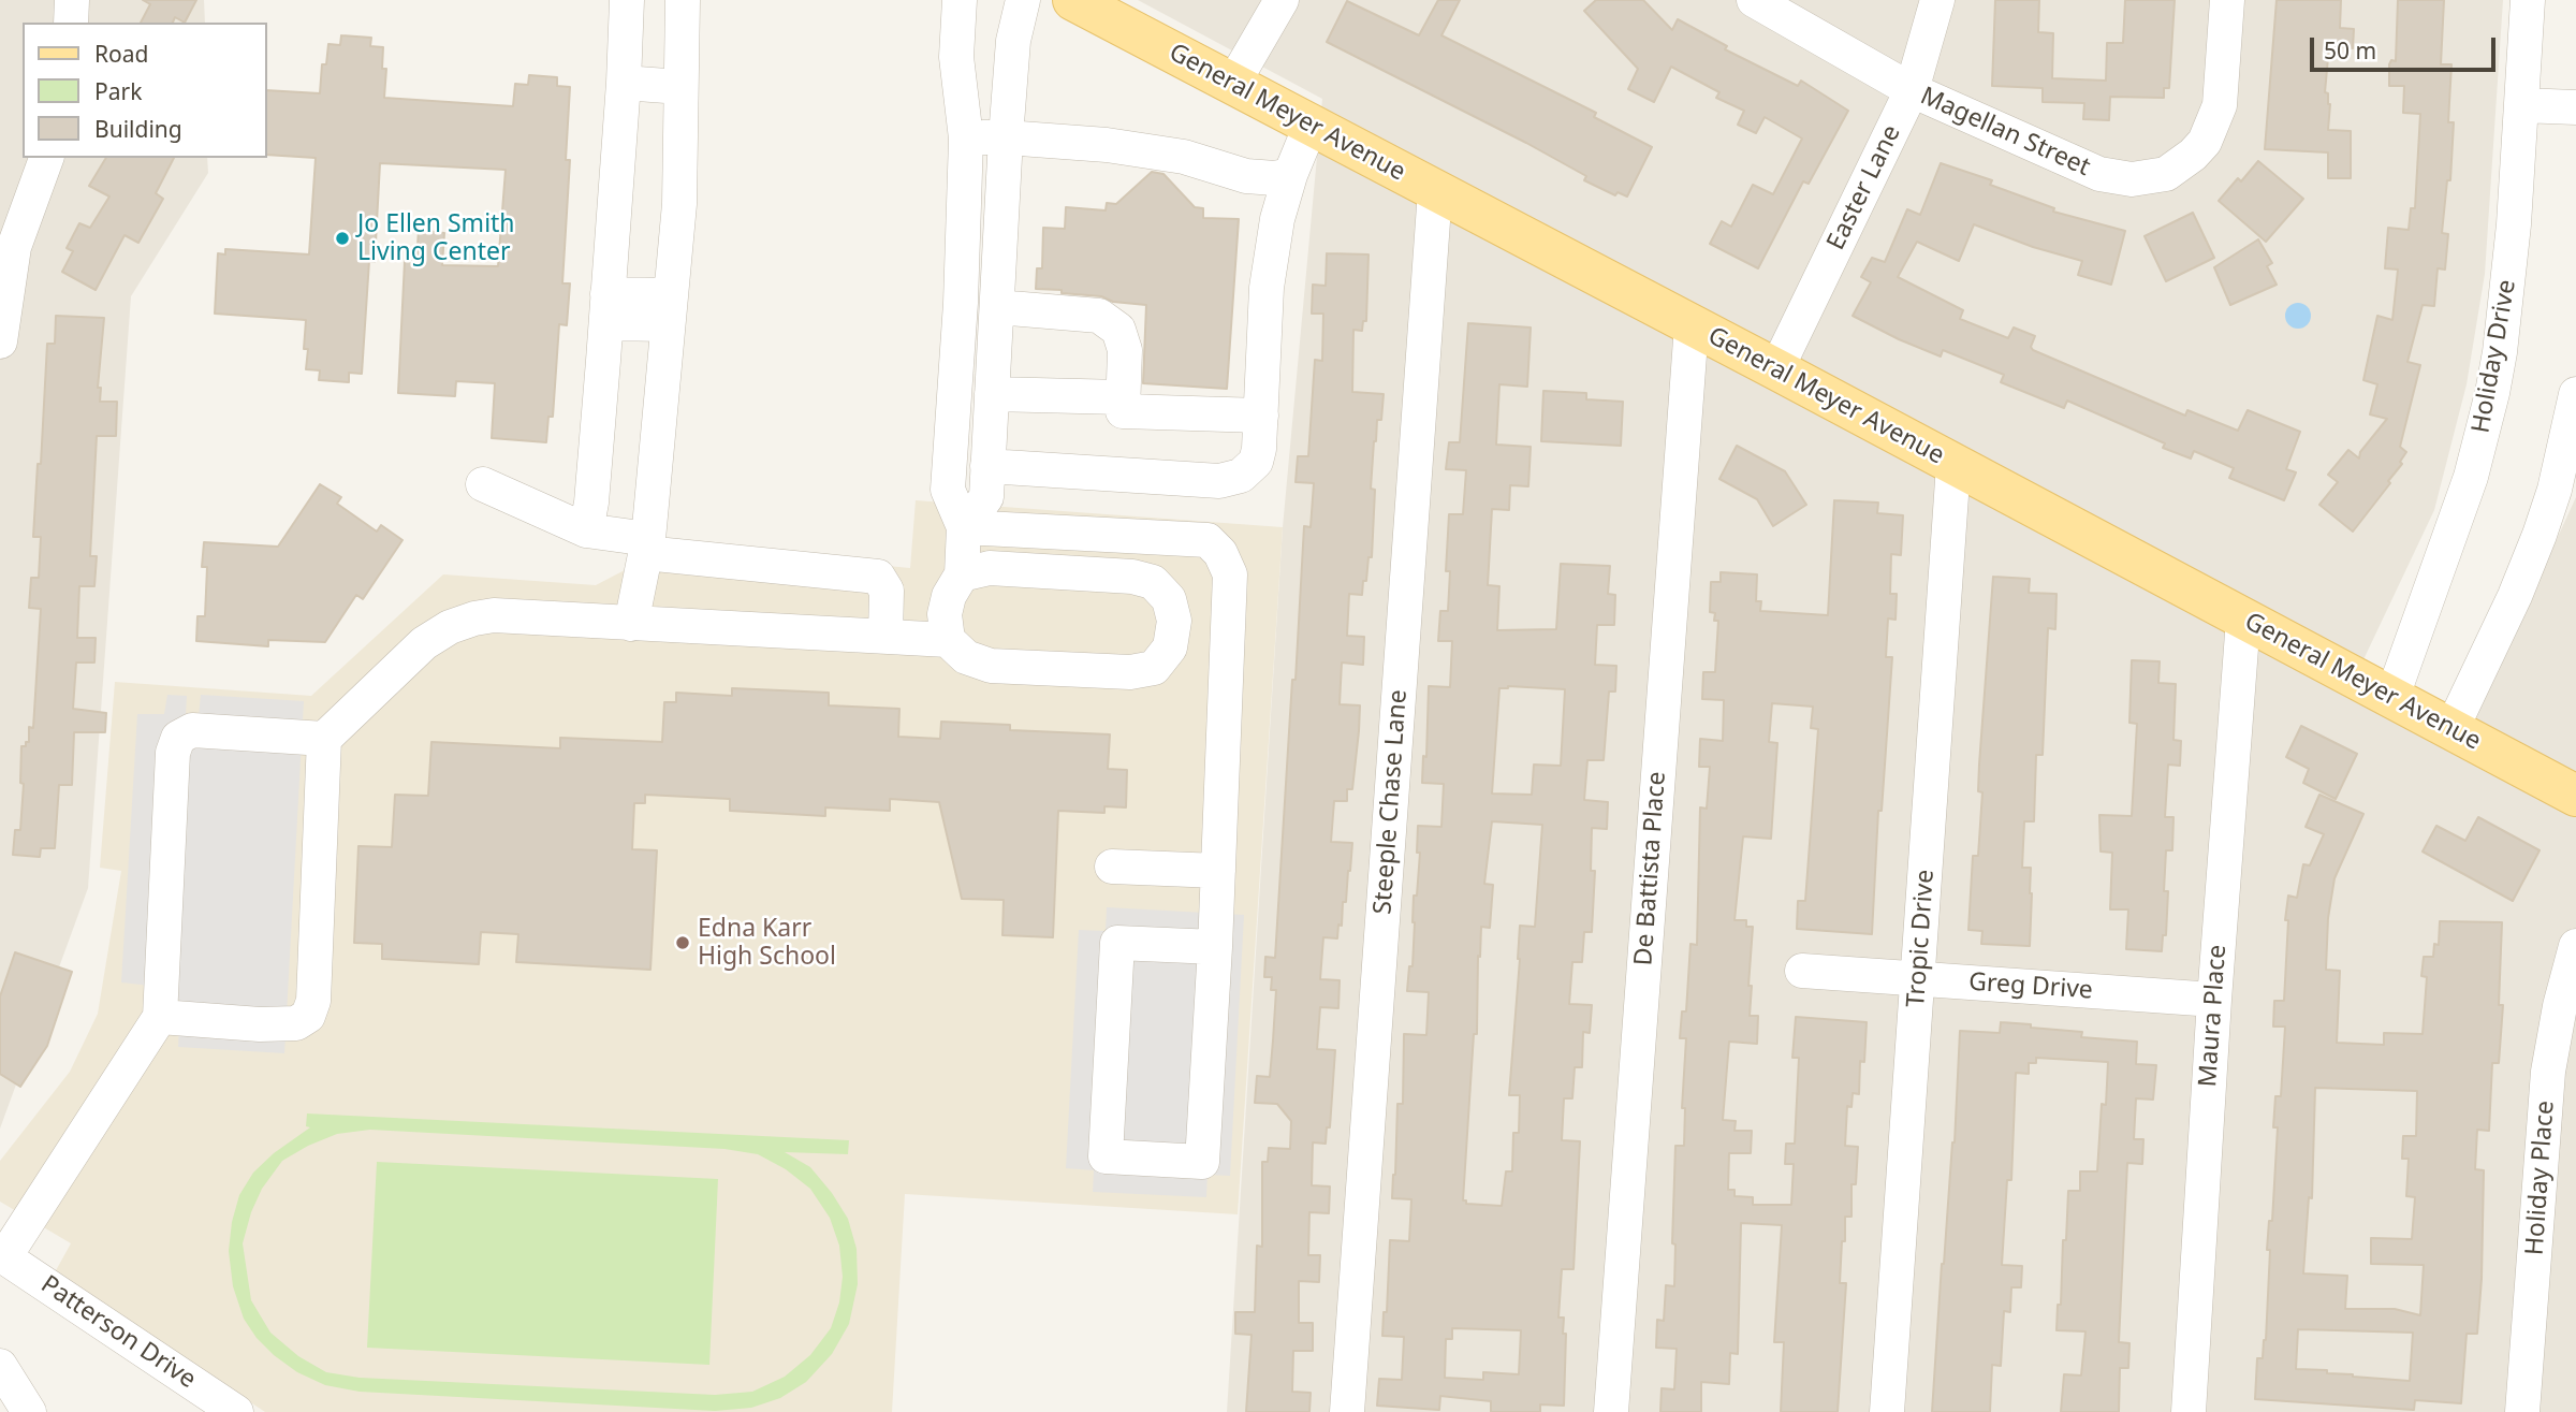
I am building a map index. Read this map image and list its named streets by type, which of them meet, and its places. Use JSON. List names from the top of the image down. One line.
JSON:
{"streets":{"main road":["General Meyer Avenue"],"street":["Magellan Street","Easter Lane","Holiday Drive","Steeple Chase Lane","De Battista Place","Tropic Drive","Greg Drive","Maura Place","Holiday Place","Patterson Drive"]},"crossings":[["General Meyer Avenue","Easter Lane"],["General Meyer Avenue","Holiday Drive"],["General Meyer Avenue","Steeple Chase Lane"],["General Meyer Avenue","De Battista Place"],["General Meyer Avenue","Tropic Drive"],["General Meyer Avenue","Maura Place"],["Magellan Street","Easter Lane"],["Tropic Drive","Greg Drive"],["Greg Drive","Maura Place"]],"places":["Jo Ellen Smith Living Center","Edna Karr High School"],"legend":["Road","Park","Building"],"scale_bar":"50 m"}
